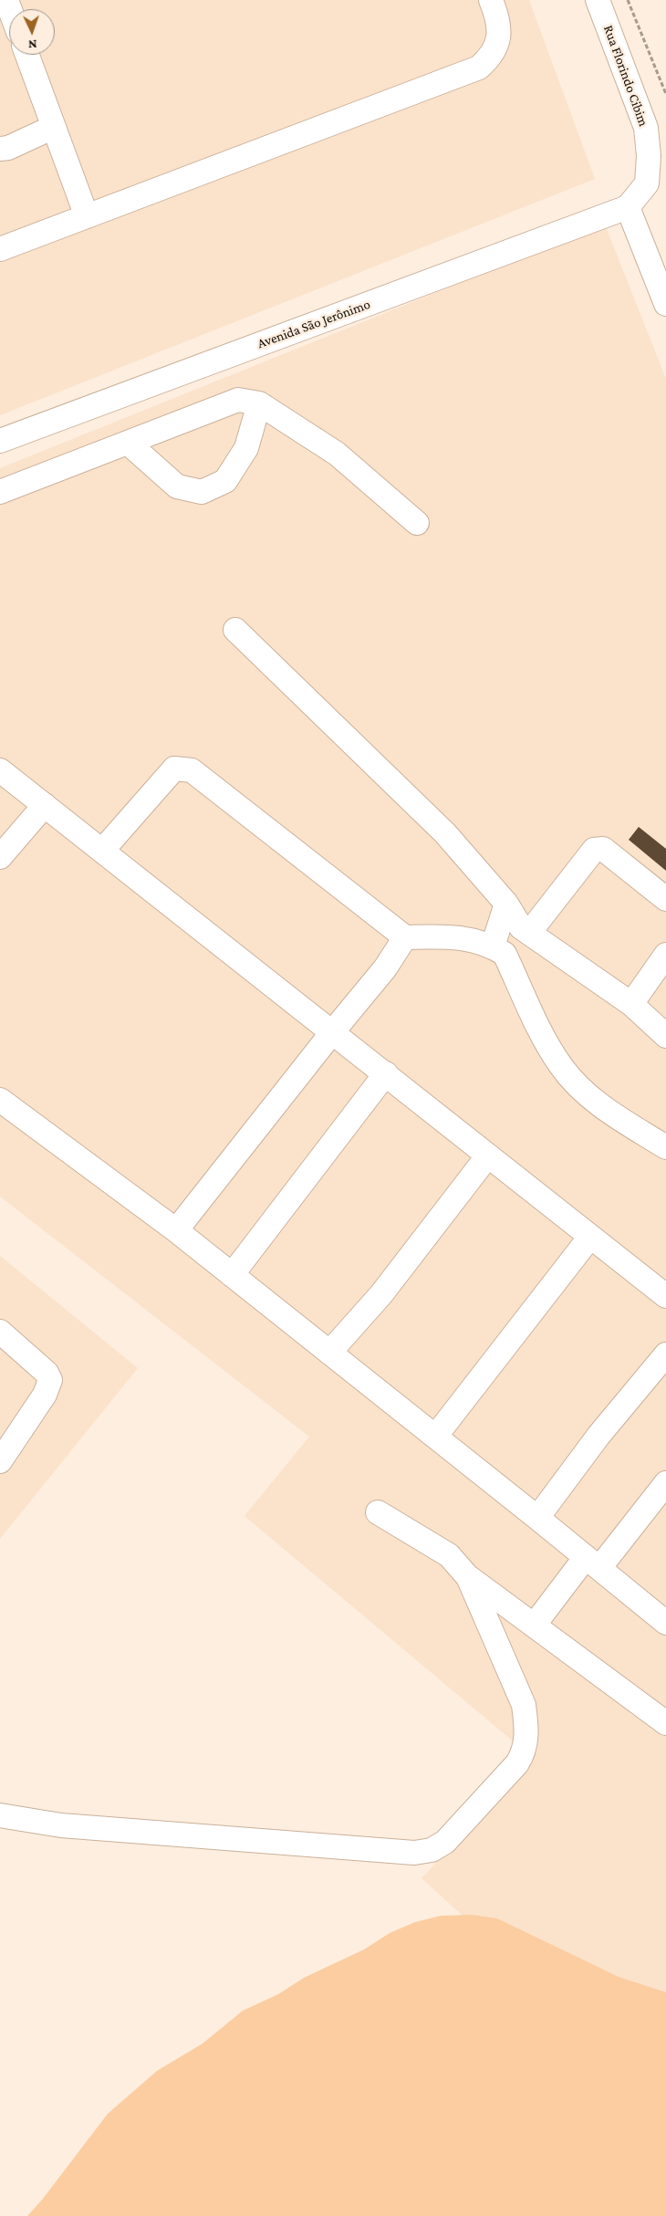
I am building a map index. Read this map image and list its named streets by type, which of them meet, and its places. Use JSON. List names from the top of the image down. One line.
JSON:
{"streets":{"street":["Rua Florindo Cibim","Avenida São Jerônimo"]},"crossings":[["Rua Florindo Cibim","Avenida São Jerônimo"]],"north":"bottom"}
